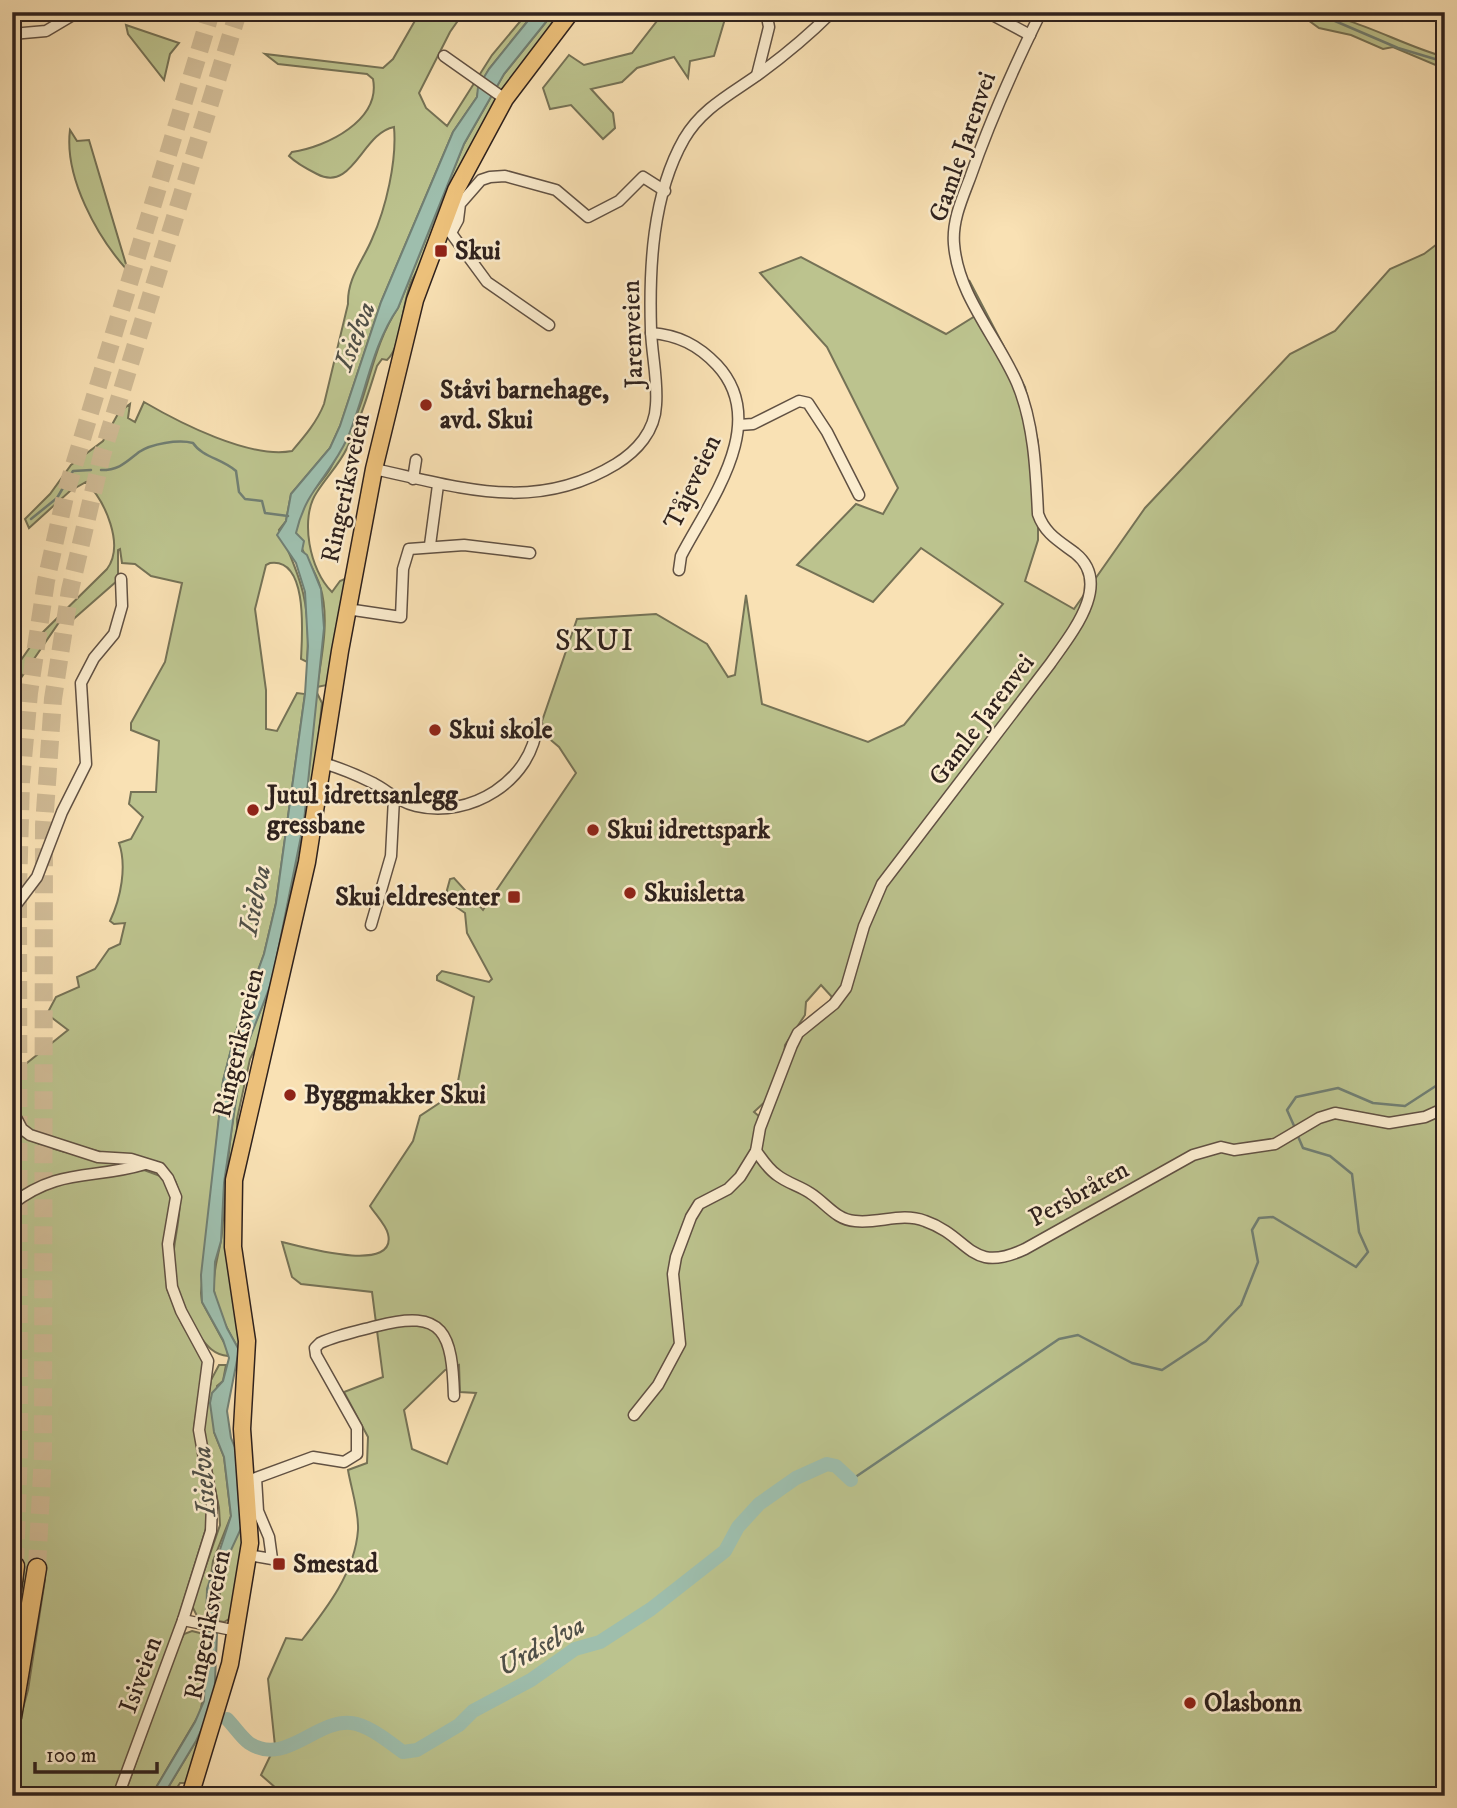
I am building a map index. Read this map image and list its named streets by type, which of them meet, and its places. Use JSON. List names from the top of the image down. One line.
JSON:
{"streets":{"main road":["Ringeriksveien"],"street":["Gamle Jarenvei","Jarenveien","Tåjeveien","Persbråten","Isiveien"]},"crossings":[["Gamle Jarenvei","Persbråten"],["Jarenveien","Tåjeveien"],["Jarenveien","Ringeriksveien"],["Ringeriksveien","Isiveien"]],"districts":["SKUI"],"water":["Isielva","Urdselva"],"places":{"transit":["Skui","Skui eldresenter","Smestad"],"other":["Ståvi barnehage, avd. Skui","Skui skole","Jutul idrettsanlegg gressbane","Skui idrettspark","Skuisletta","Byggmakker Skui","Olasbonn"]},"scale_bar":"100 m"}
